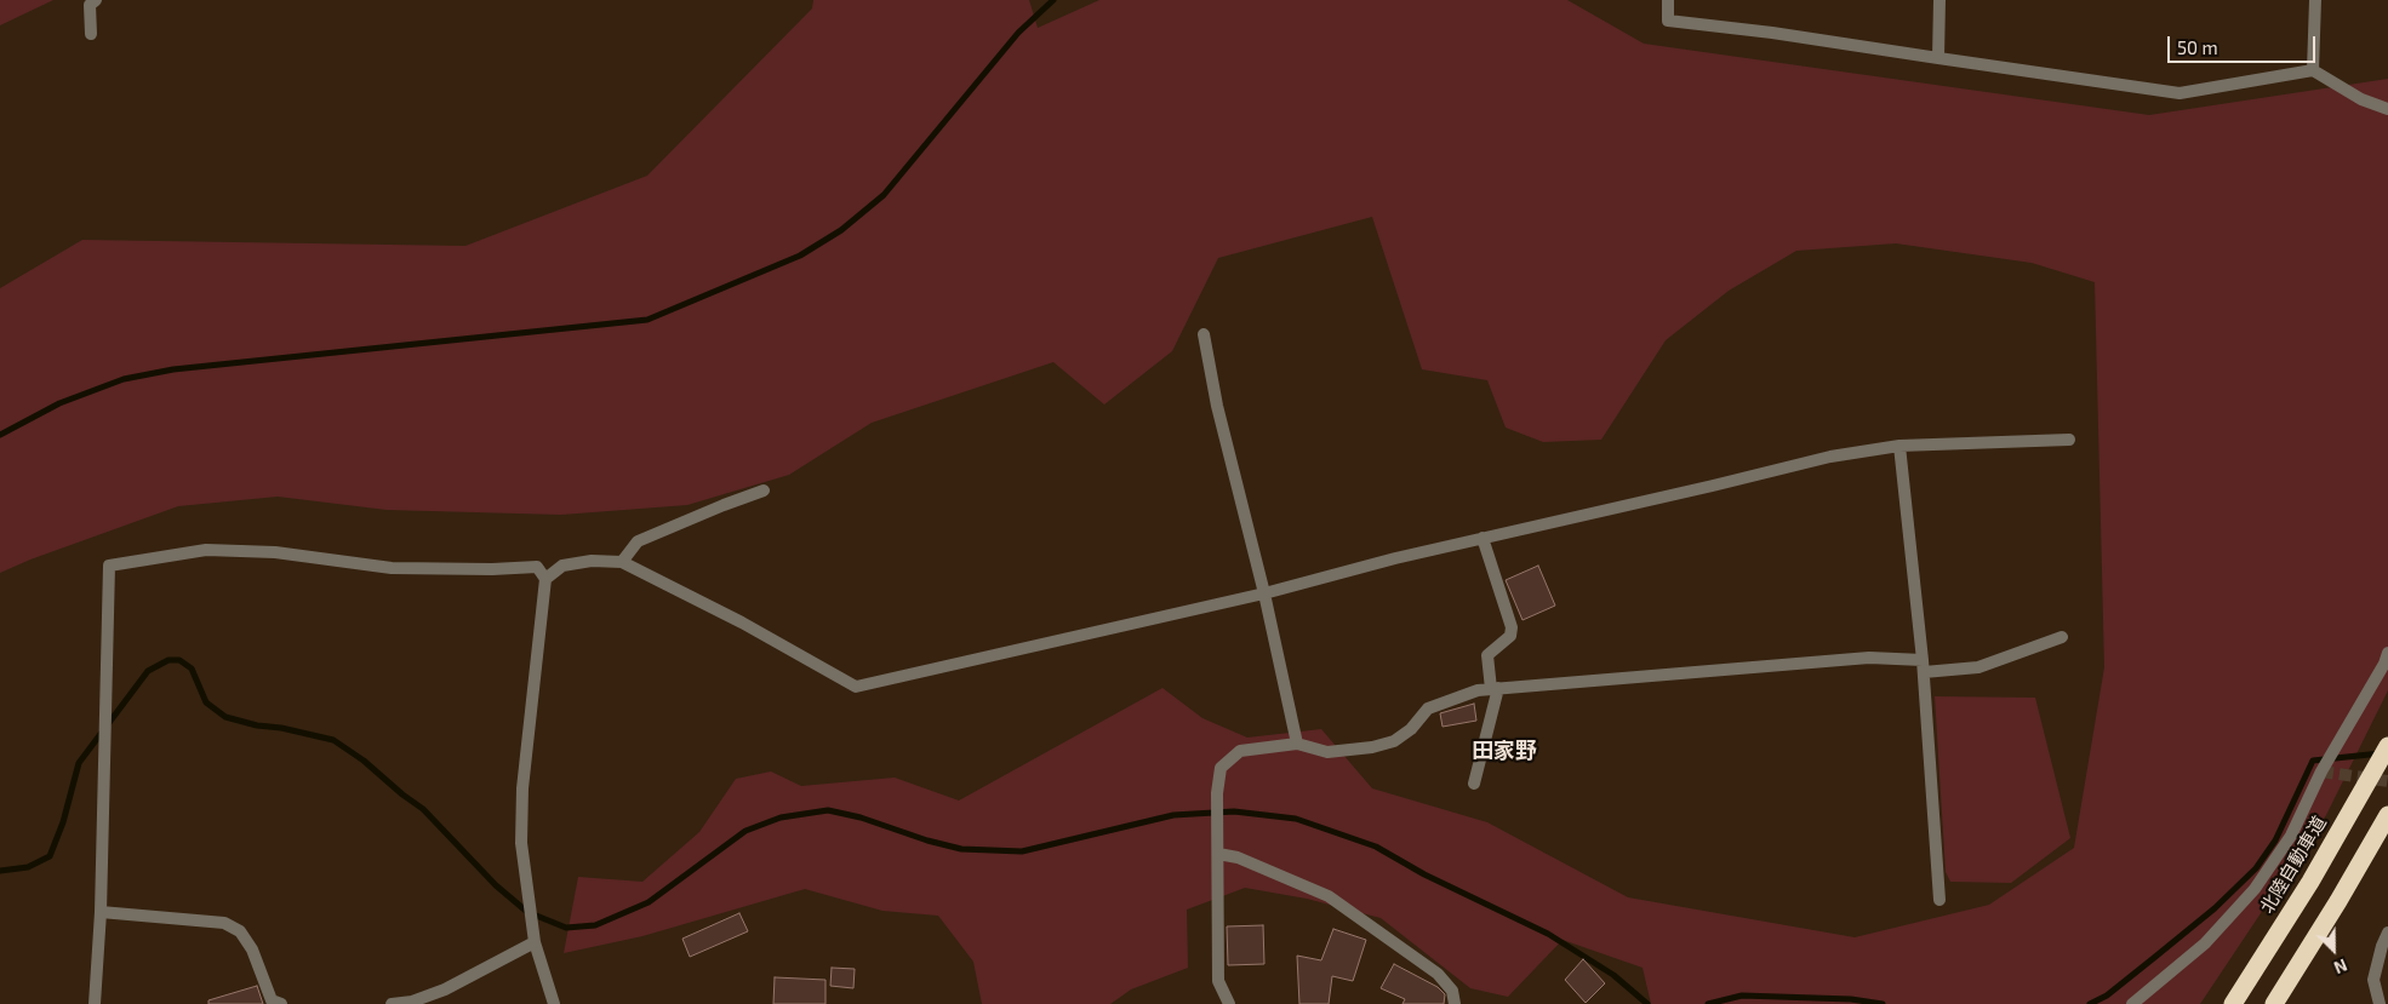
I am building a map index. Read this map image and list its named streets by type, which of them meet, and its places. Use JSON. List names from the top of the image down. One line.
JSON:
{"streets":{"highway":["北陸自動車道"]},"districts":["田家野"],"scale_bar":"50 m","north":"bottom right"}
